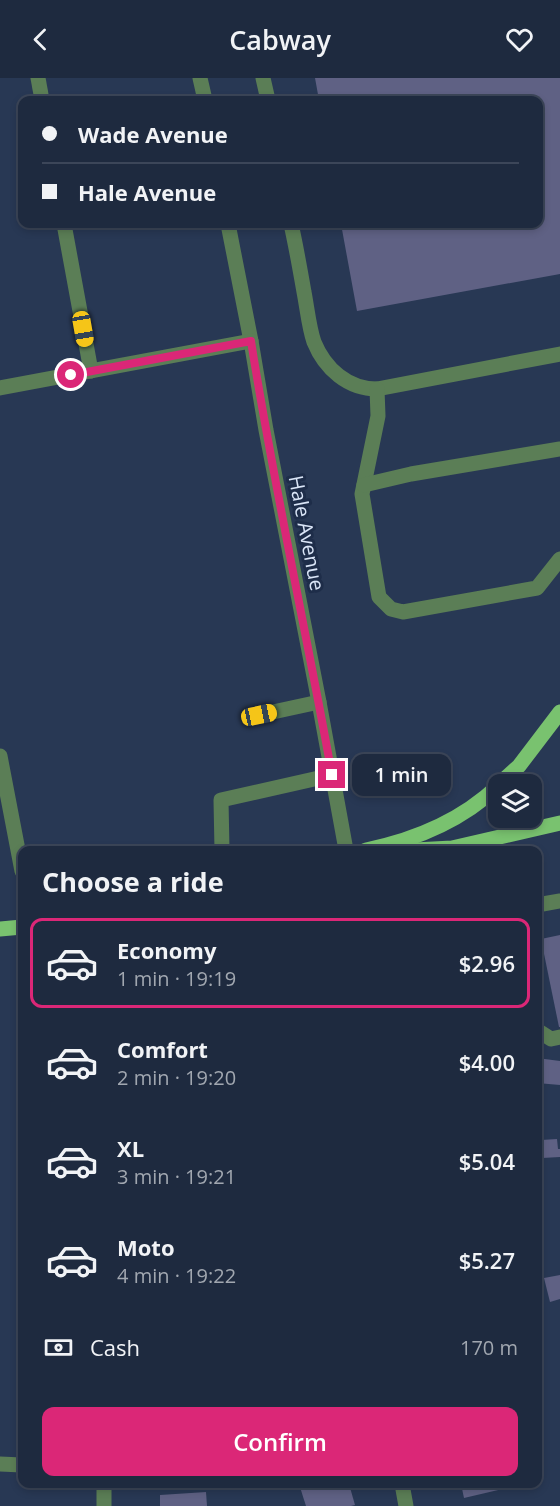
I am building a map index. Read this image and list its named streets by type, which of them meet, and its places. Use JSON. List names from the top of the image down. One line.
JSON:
{"streets":{"street":["Hale Avenue"]},"page":{"header":"Cabway","banner":["Wade Avenue","Hale Avenue"],"bubble":"1 min","heading":"Choose a ride","list":[{"name":"Economy","note":"1 min · 19:19","value":"$2.96"},{"name":"Comfort","note":"2 min · 19:20","value":"$4.00"},{"name":"XL","note":"3 min · 19:21","value":"$5.04"},{"name":"Moto","note":"4 min · 19:22","value":"$5.27"}],"pay":["Cash","170 m"],"buttons":"Confirm"}}
